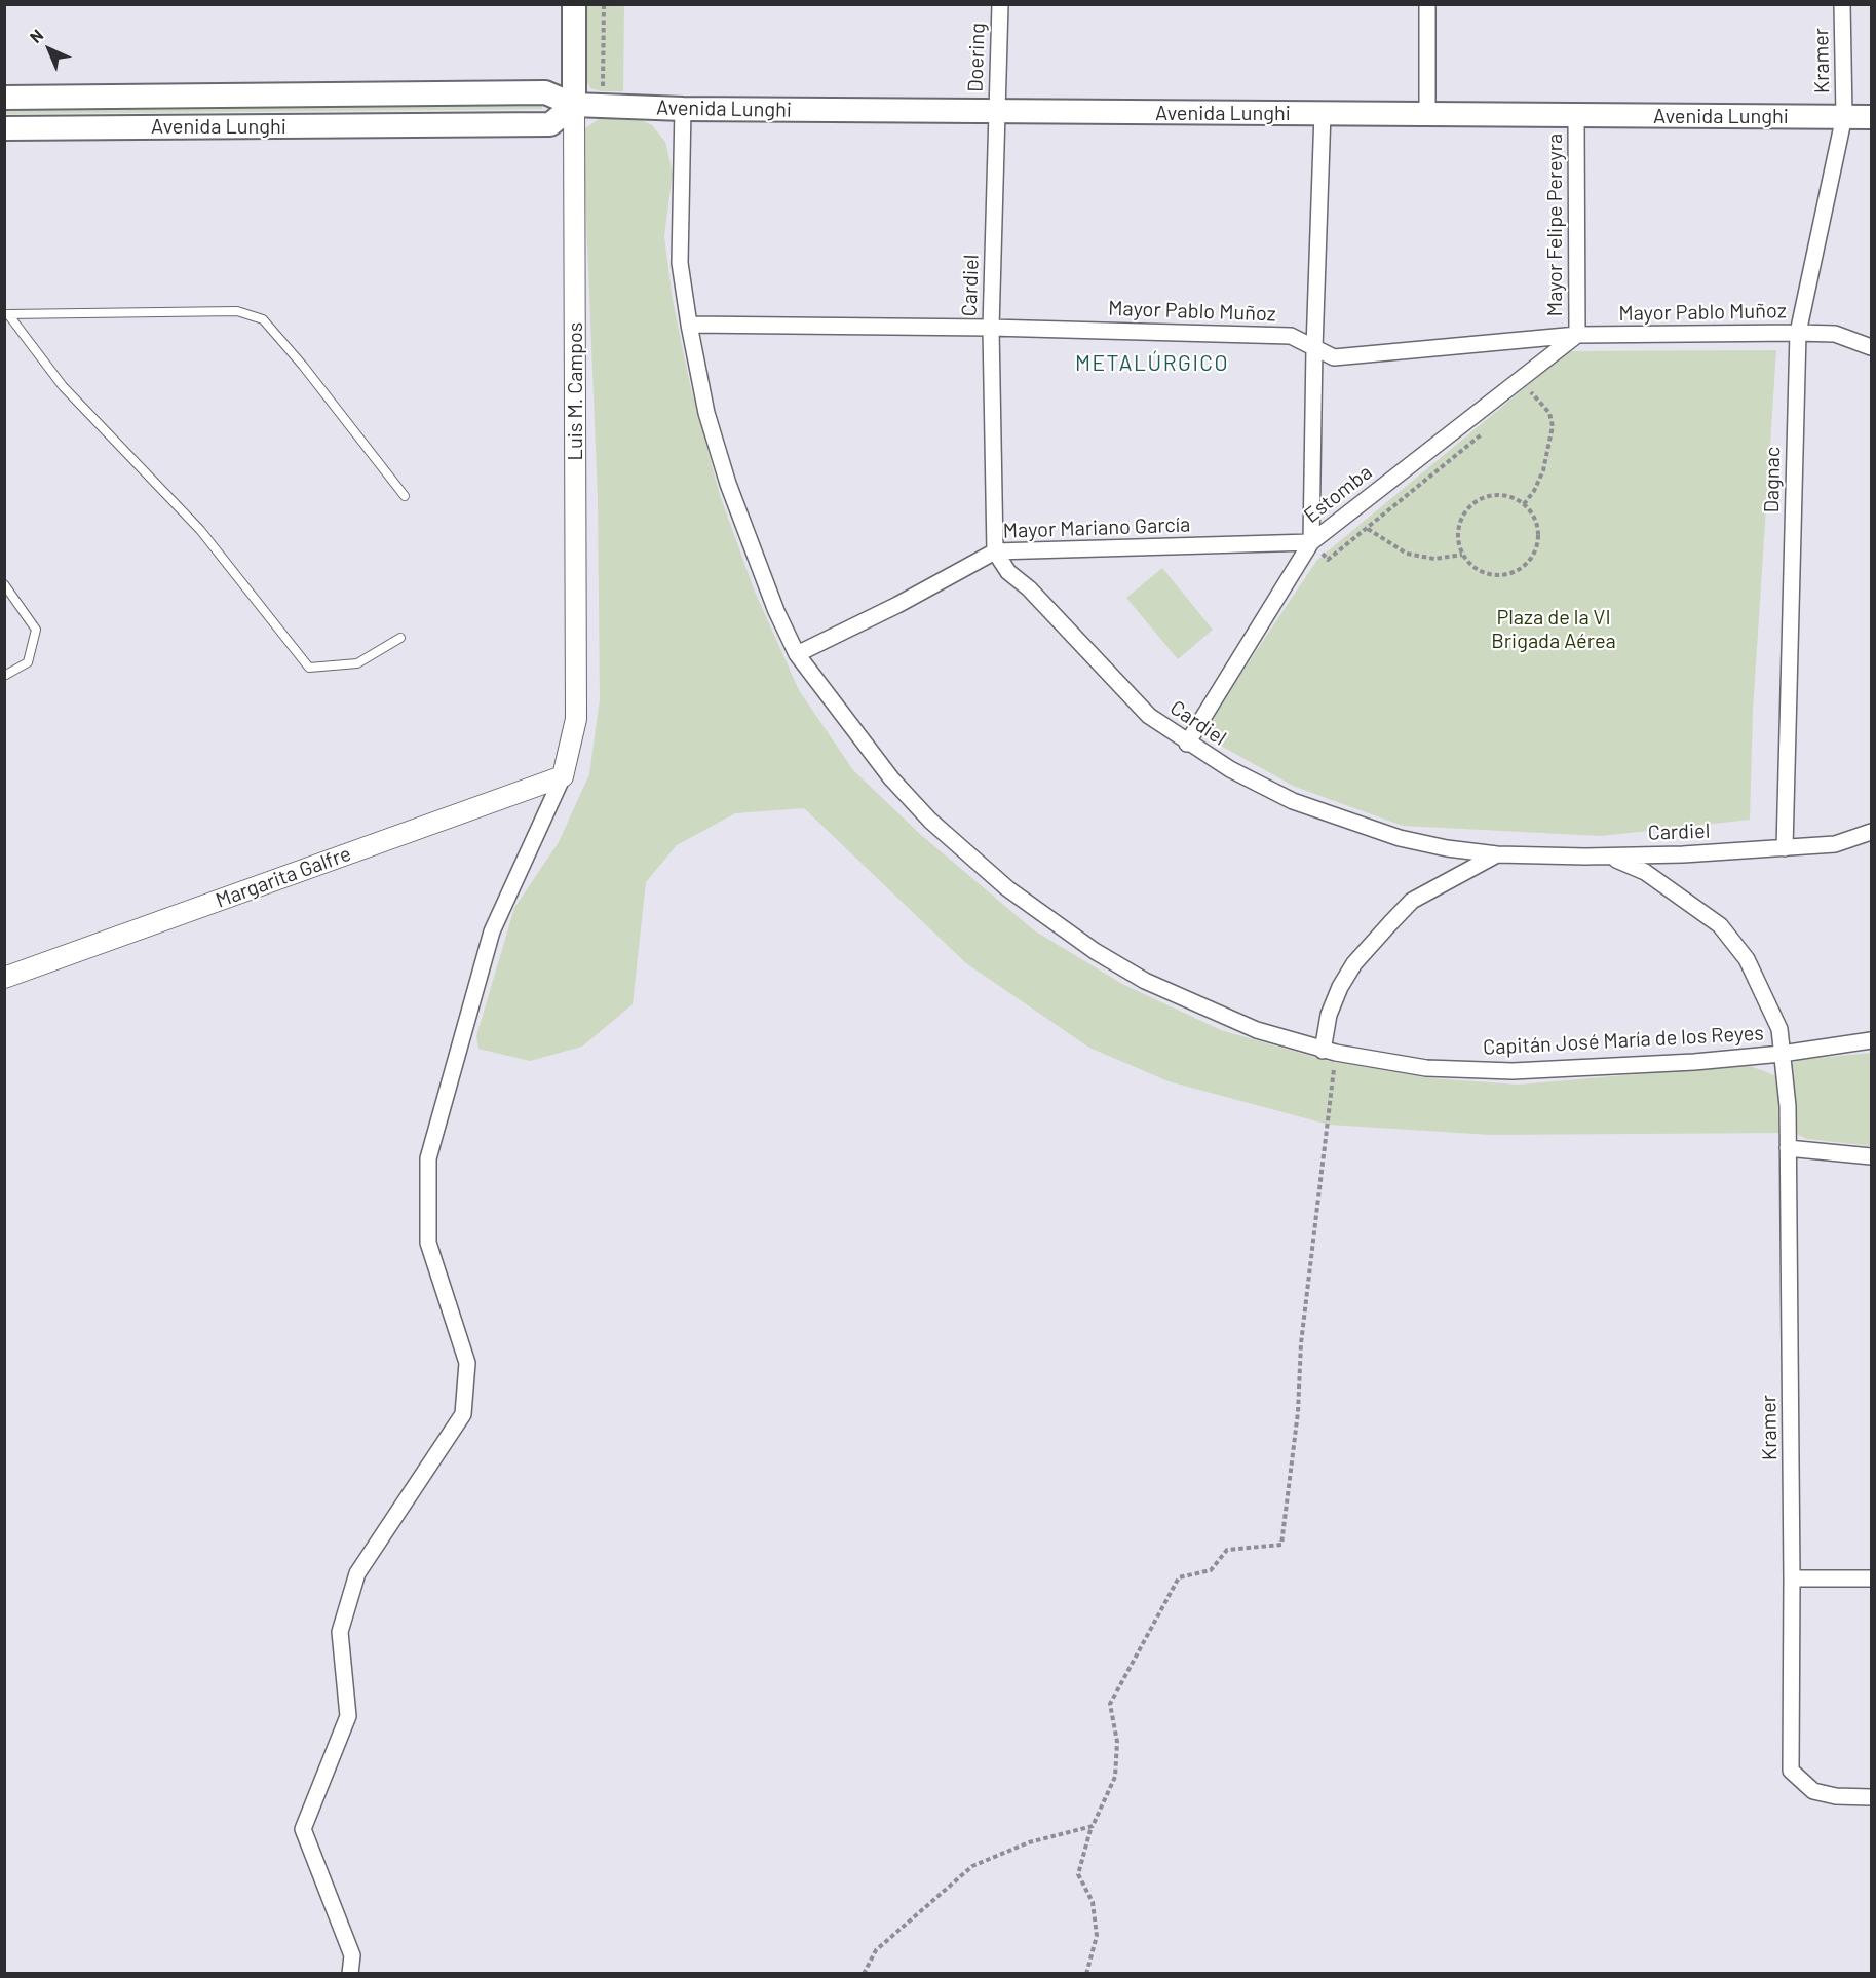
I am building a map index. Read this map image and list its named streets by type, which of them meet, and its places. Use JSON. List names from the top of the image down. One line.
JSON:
{"streets":{"main road":["Avenida Lunghi","Luis M. Campos"],"street":["Doering","Kramer","Mayor Felipe Pereyra","Cardiel","Mayor Pablo Muñoz","Dagnac","Estomba","Mayor Mariano García","Margarita Galfre","Capitán José María de los Reyes"]},"crossings":[["Doering","Avenida Lunghi"],["Doering","Cardiel"],["Kramer","Avenida Lunghi"],["Kramer","Cardiel"],["Kramer","Dagnac"],["Kramer","Capitán José María de los Reyes"],["Avenida Lunghi","Mayor Felipe Pereyra"],["Avenida Lunghi","Cardiel"],["Avenida Lunghi","Luis M. Campos"],["Avenida Lunghi","Dagnac"],["Avenida Lunghi","Capitán José María de los Reyes"],["Mayor Felipe Pereyra","Mayor Pablo Muñoz"],["Mayor Felipe Pereyra","Estomba"],["Cardiel","Mayor Pablo Muñoz"],["Cardiel","Dagnac"],["Cardiel","Estomba"],["Cardiel","Mayor Mariano García"],["Mayor Pablo Muñoz","Dagnac"],["Mayor Pablo Muñoz","Estomba"],["Mayor Pablo Muñoz","Capitán José María de los Reyes"],["Luis M. Campos","Margarita Galfre"],["Estomba","Mayor Mariano García"],["Mayor Mariano García","Capitán José María de los Reyes"]],"districts":["METALÚRGICO"],"parks":["Plaza de la VI Brigada Aérea"],"north":"top left"}
